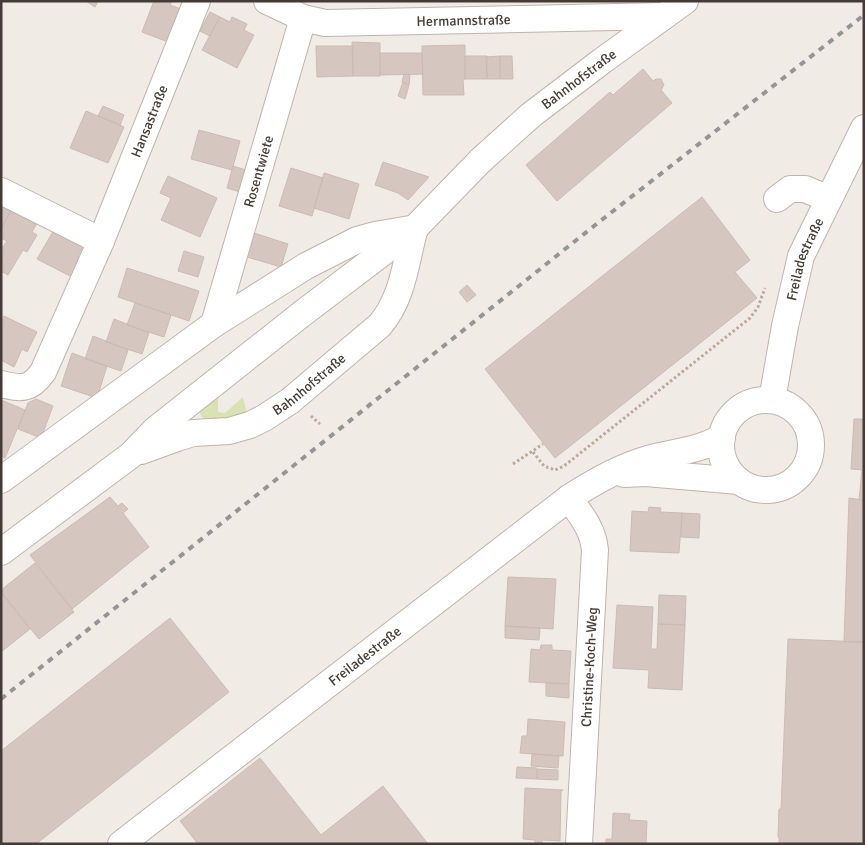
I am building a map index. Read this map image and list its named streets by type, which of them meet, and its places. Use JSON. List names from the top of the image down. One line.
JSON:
{"streets":{"street":["Hermannstraße","Bahnhofstraße","Hansastraße","Rosentwiete","Freiladestraße","Christine-Koch-Weg"]},"crossings":[["Hermannstraße","Bahnhofstraße"],["Hermannstraße","Rosentwiete"],["Freiladestraße","Christine-Koch-Weg"]]}
